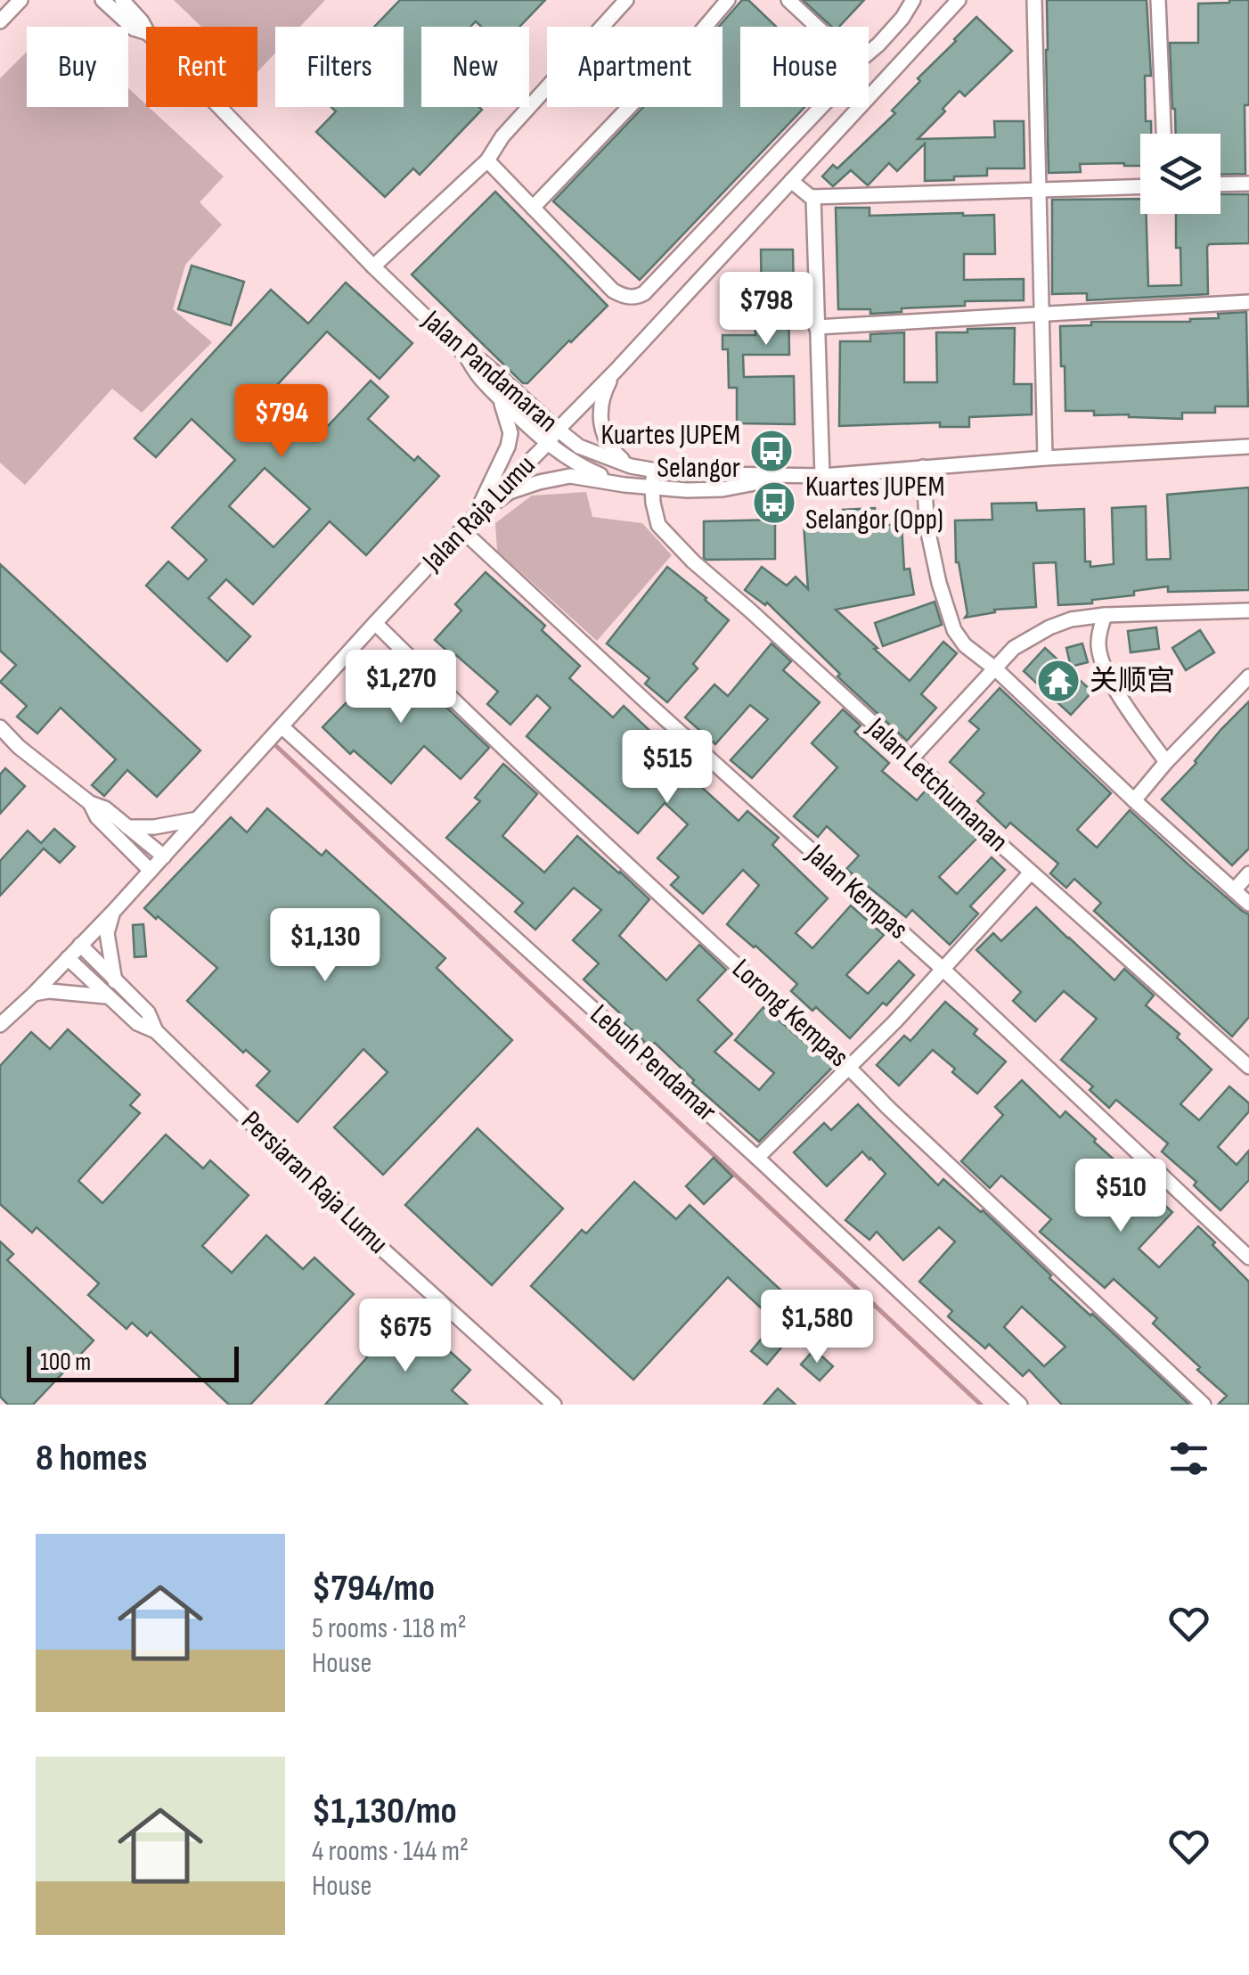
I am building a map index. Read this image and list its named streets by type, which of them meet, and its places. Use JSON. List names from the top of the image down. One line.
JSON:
{"streets":{"street":["Jalan Pandamaran","Jalan Raja Lumu","Jalan Letchumanan","Jalan Kempas","Lorong Kempas","Lebuh Pendamar","Persiaran Raja Lumu"]},"crossings":[["Jalan Pandamaran","Jalan Raja Lumu"],["Jalan Pandamaran","Jalan Letchumanan"],["Jalan Raja Lumu","Jalan Kempas"],["Jalan Raja Lumu","Lorong Kempas"],["Jalan Raja Lumu","Lebuh Pendamar"],["Jalan Raja Lumu","Persiaran Raja Lumu"]],"places":{"bus stop":["Kuartes JUPEM Selangor","Kuartes JUPEM Selangor (Opp)"],"temple":["关顺宫"]},"scale_bar":"100 m","page":{"chip":["Buy","Rent","Filters","New","Apartment","House"],"price":["$798","$794","$1,270","$515","$1,130","$510","$1,580","$675"],"scale":"100 m","heading":"8 homes","list":[{"name":"$794/mo","note":"5 rooms · 118 m² · House"},{"name":"$1,130/mo","note":"4 rooms · 144 m² · House"}]}}
